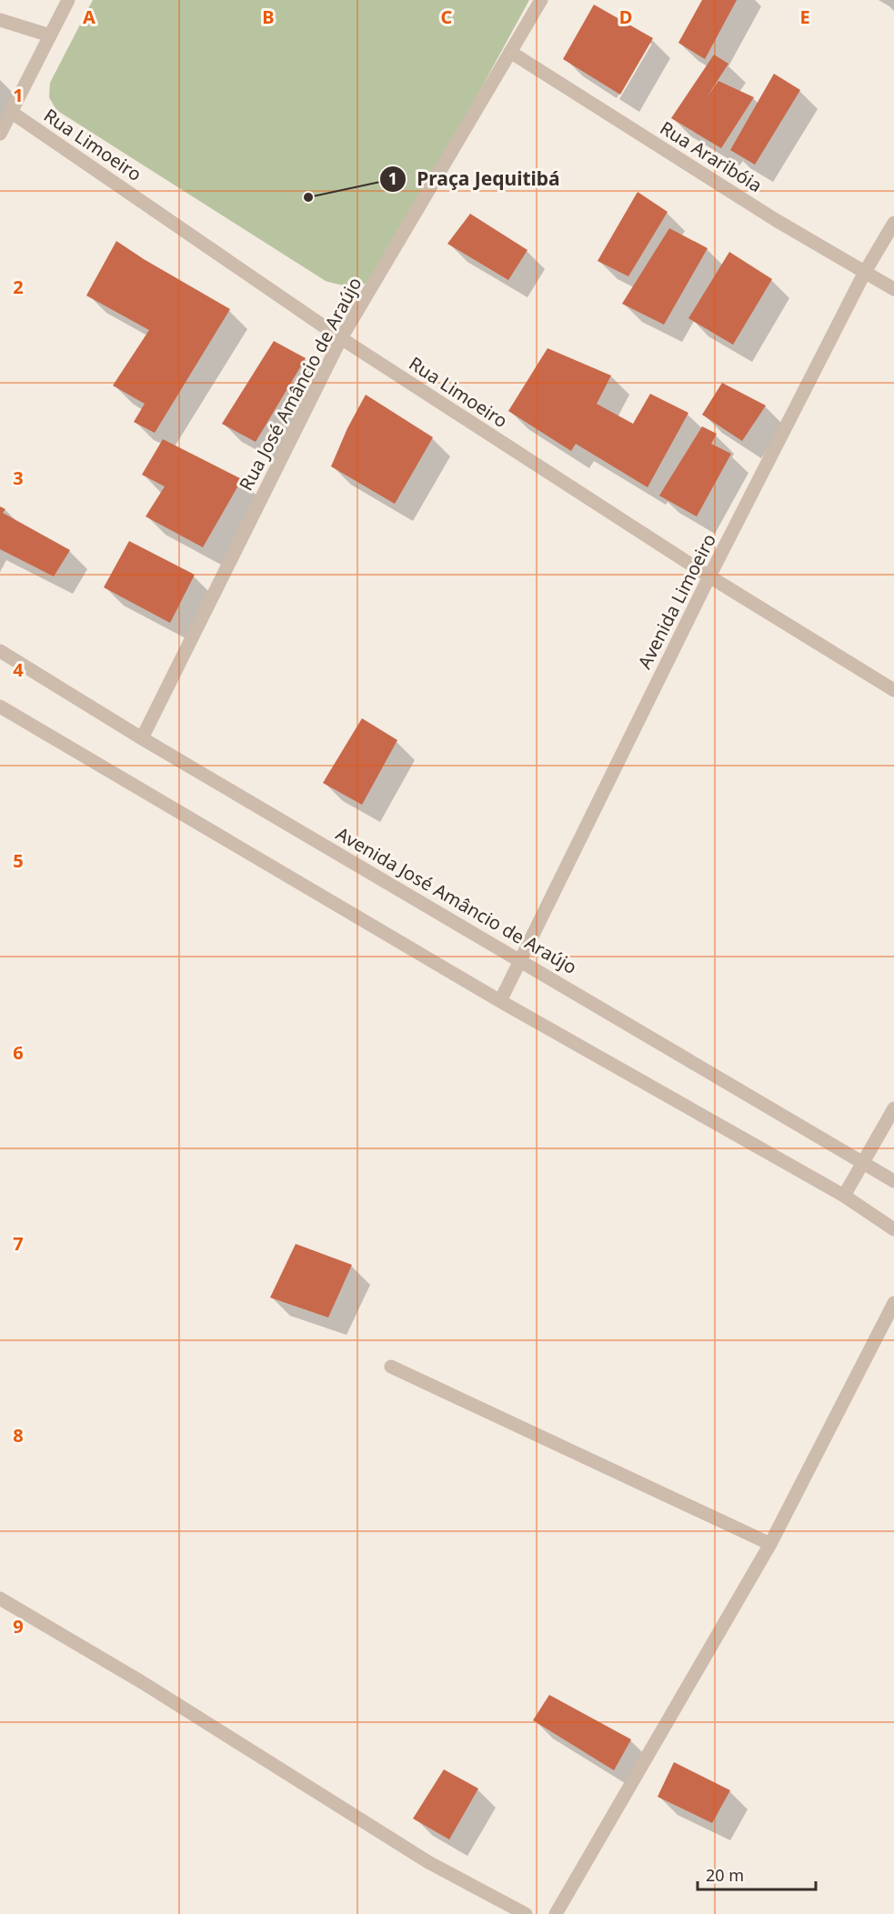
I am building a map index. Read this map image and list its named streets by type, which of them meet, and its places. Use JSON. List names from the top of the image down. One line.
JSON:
{"streets":{"street":["Rua Limoeiro","Rua Araribóia","Rua José Amâncio de Araújo","Avenida Limoeiro","Avenida José Amâncio de Araújo"]},"crossings":[["Rua Limoeiro","Rua José Amâncio de Araújo"],["Rua Limoeiro","Avenida Limoeiro"],["Rua Araribóia","Rua José Amâncio de Araújo"],["Rua Araribóia","Avenida Limoeiro"],["Rua José Amâncio de Araújo","Avenida José Amâncio de Araújo"],["Avenida Limoeiro","Avenida José Amâncio de Araújo"]],"places":["Praça Jequitibá"],"scale_bar":"20 m","grid":{"columns":["A","B","C","D","E"],"rows":["1","2","3","4","5","6","7","8","9"]}}
